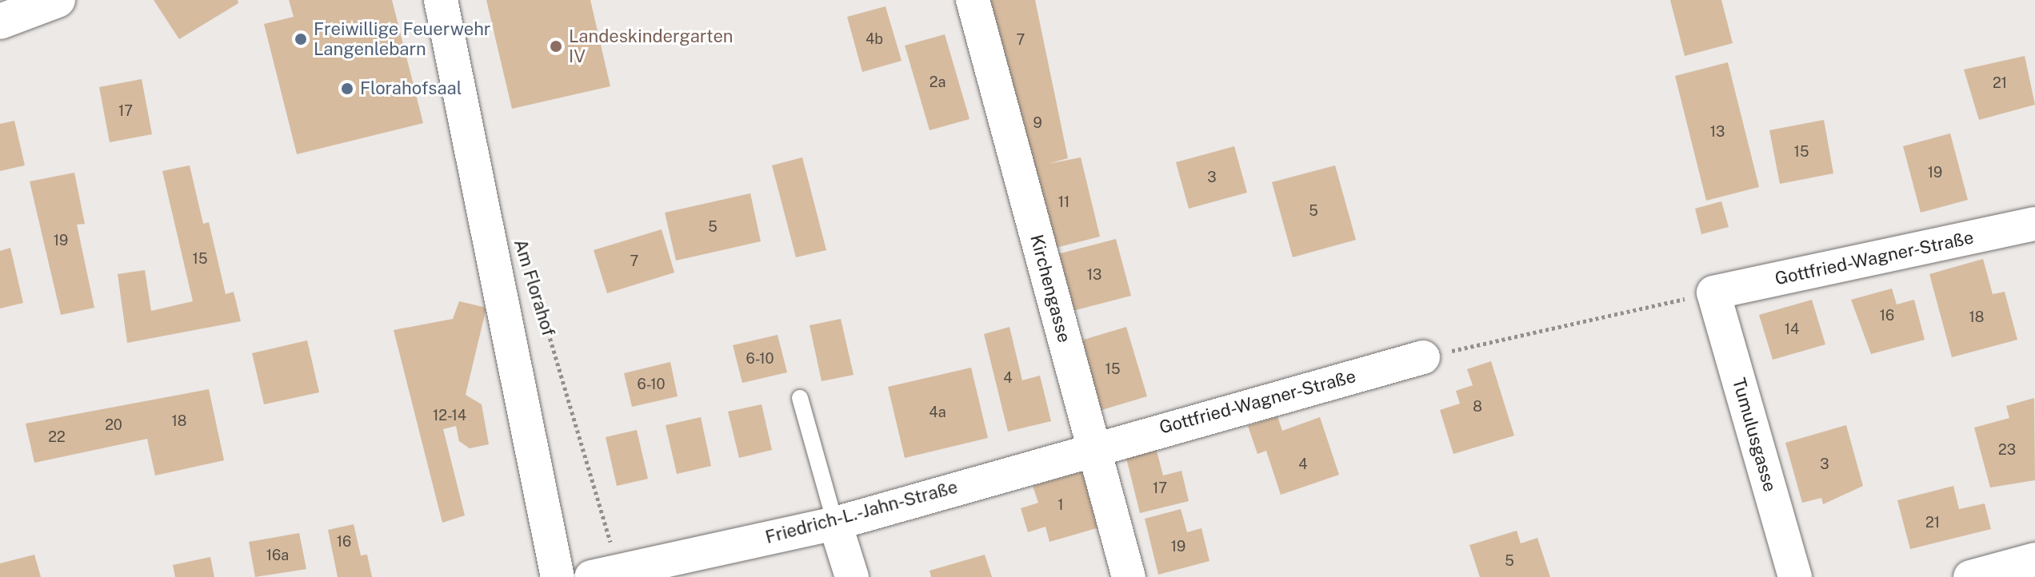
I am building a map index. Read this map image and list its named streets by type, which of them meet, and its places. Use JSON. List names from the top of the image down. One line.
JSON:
{"streets":{"street":["Gottfried-Wagner-Straße","Am Florahof","Kirchengasse","Tumulusgasse","Friedrich-L.-Jahn-Straße"]},"crossings":[["Gottfried-Wagner-Straße","Kirchengasse"],["Gottfried-Wagner-Straße","Tumulusgasse"],["Gottfried-Wagner-Straße","Friedrich-L.-Jahn-Straße"],["Am Florahof","Friedrich-L.-Jahn-Straße"],["Kirchengasse","Friedrich-L.-Jahn-Straße"]],"places":["Freiwillige Feuerwehr Langenlebarn","Landeskindergarten IV","Florahofsaal"],"house_numbers":["4b","7","2a","21","17","9","13","15","19","3","11","5","5","19","15","7","13","16","18","14","6-10","15","4","6-10","8","4a","12-14","18","20","22","23","4","3","17","1","21","16","19","16a","5"]}
